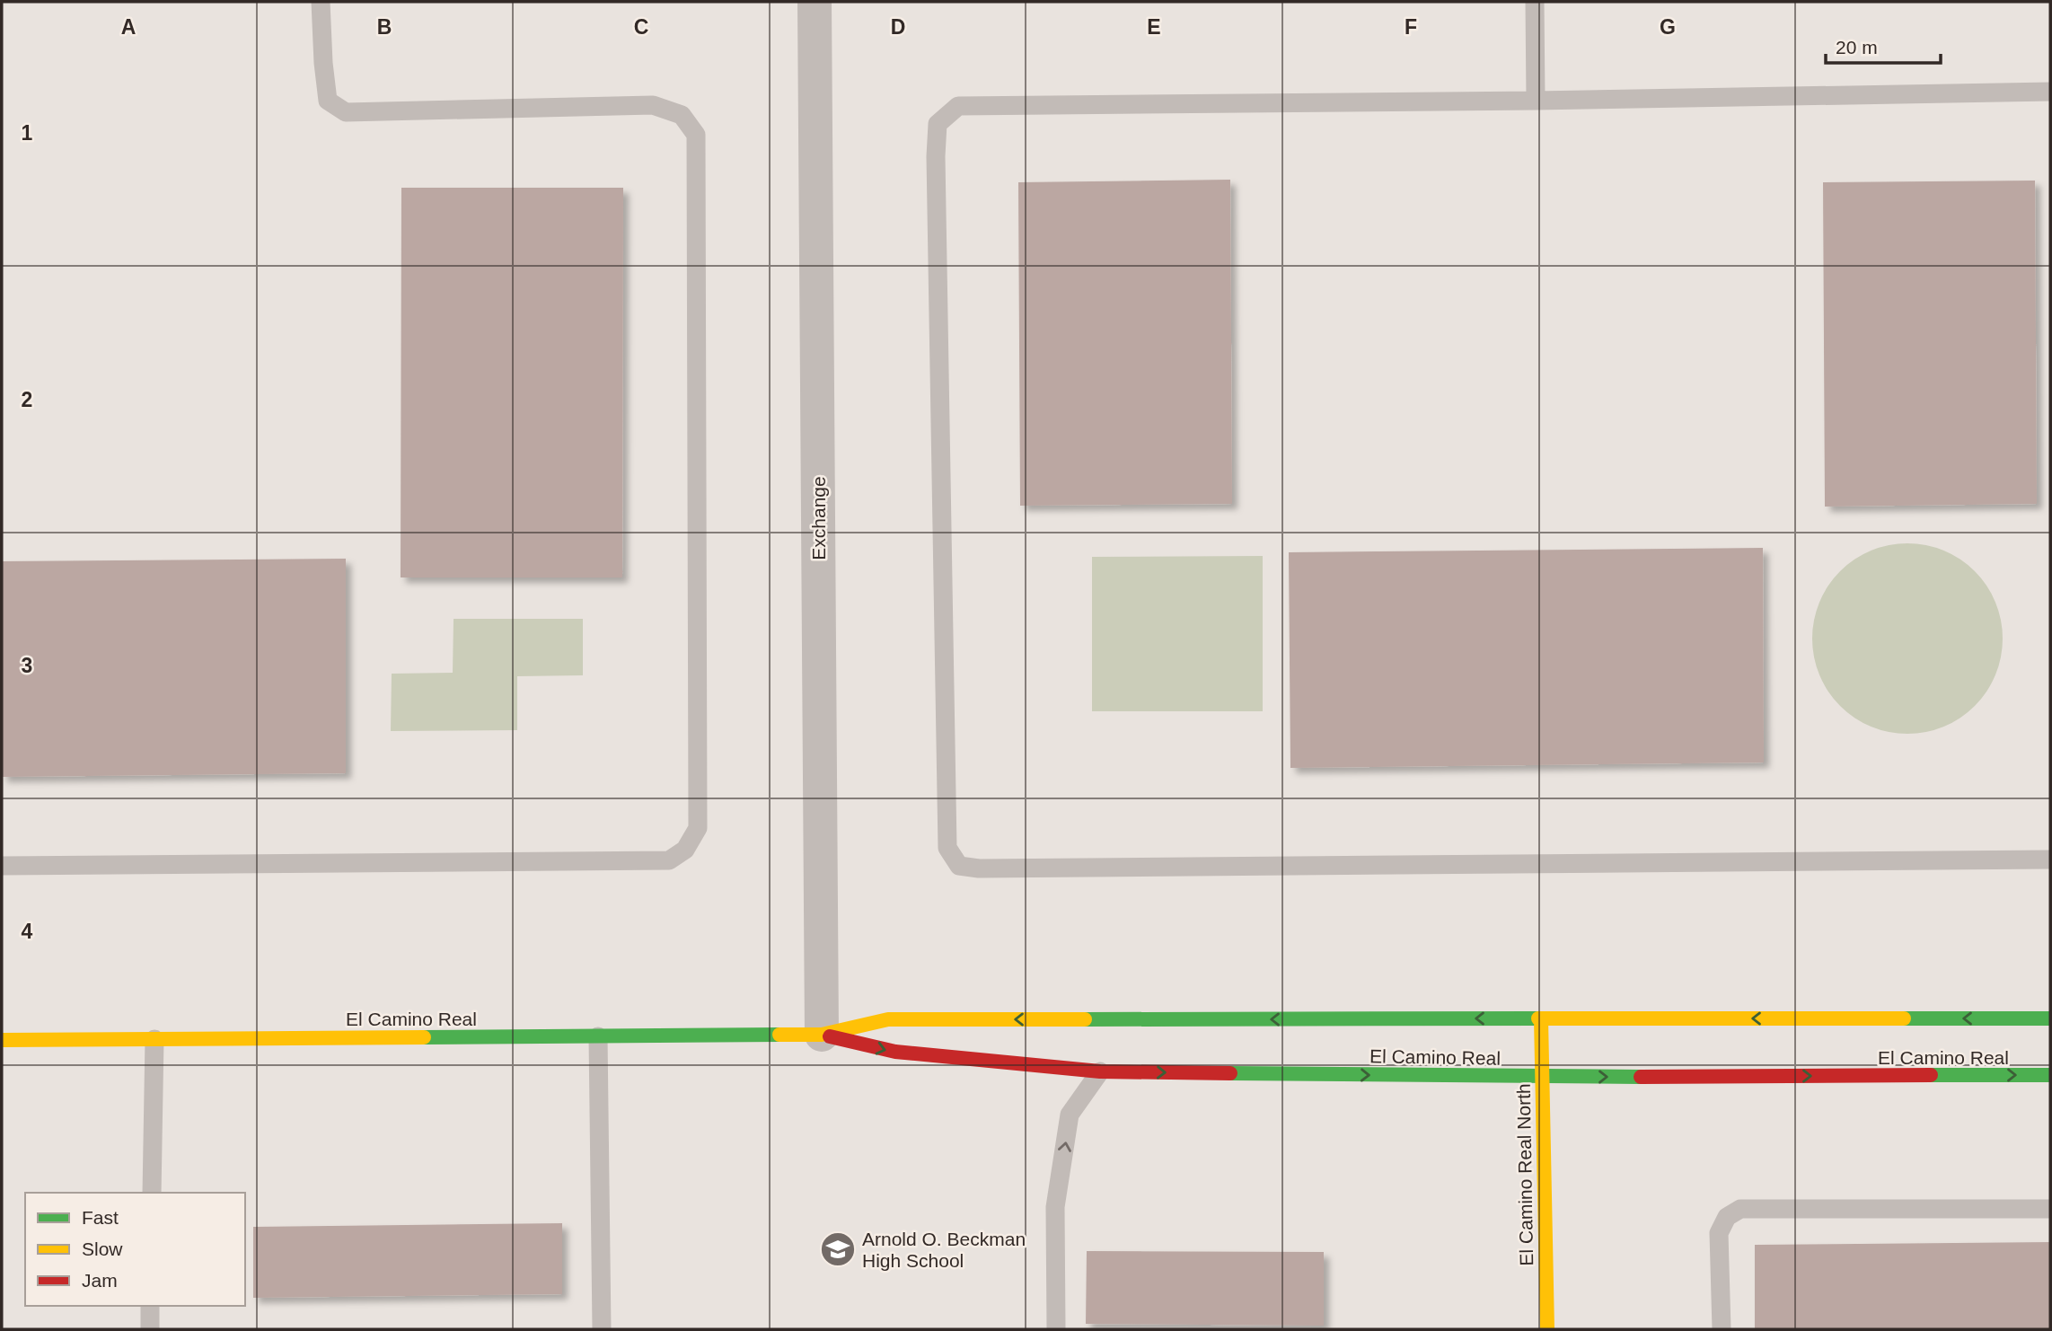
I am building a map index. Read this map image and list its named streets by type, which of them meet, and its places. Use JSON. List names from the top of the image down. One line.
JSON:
{"streets":{"street":["Exchange","El Camino Real","El Camino Real North"]},"crossings":[["Exchange","El Camino Real"],["El Camino Real","El Camino Real North"]],"places":{"school or university":["Arnold O. Beckman High School"]},"legend":["Fast","Slow","Jam"],"scale_bar":"20 m","grid":{"columns":["A","B","C","D","E","F","G"],"rows":["1","2","3","4"]}}
